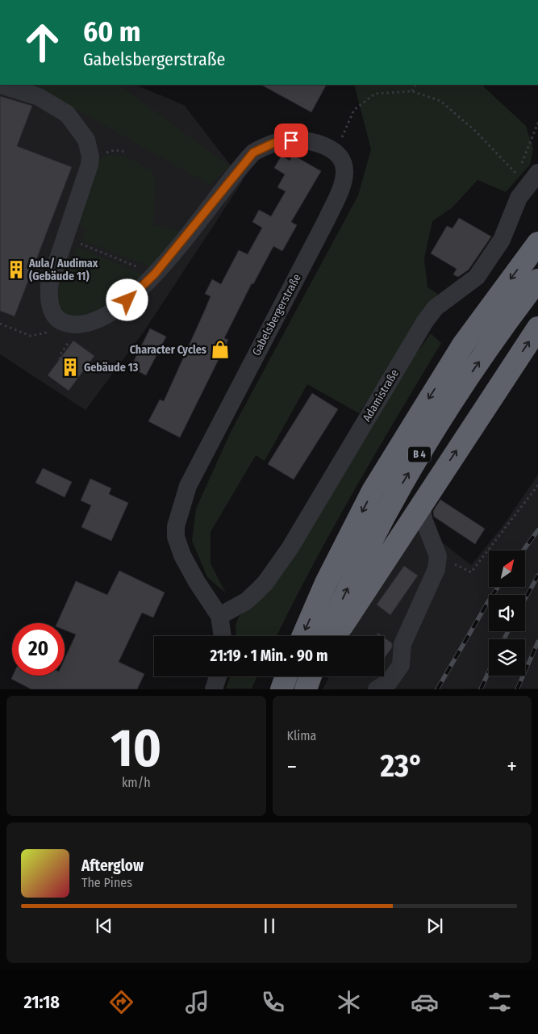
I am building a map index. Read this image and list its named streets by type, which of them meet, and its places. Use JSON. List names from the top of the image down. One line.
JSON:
{"streets":{"highway":["B 4"],"street":["Gabelsbergerstraße","Adamistraße"]},"crossings":[["Gabelsbergerstraße","Adamistraße"]],"places":{"building":["Aula/ Audimax (Gebäude 11)","Gebäude 13"],"shop":["Character Cycles"]},"north":"top right","page":{"turn":["60 m","Gabelsbergerstraße"],"limit":"20","trip":"21:19 · 1 Min. · 90 m","tile":[["10","km/h"],"Klima"],"heat":["−","23°","+"],"song":["Afterglow","The Pines"],"tabs":"21:18"}}
